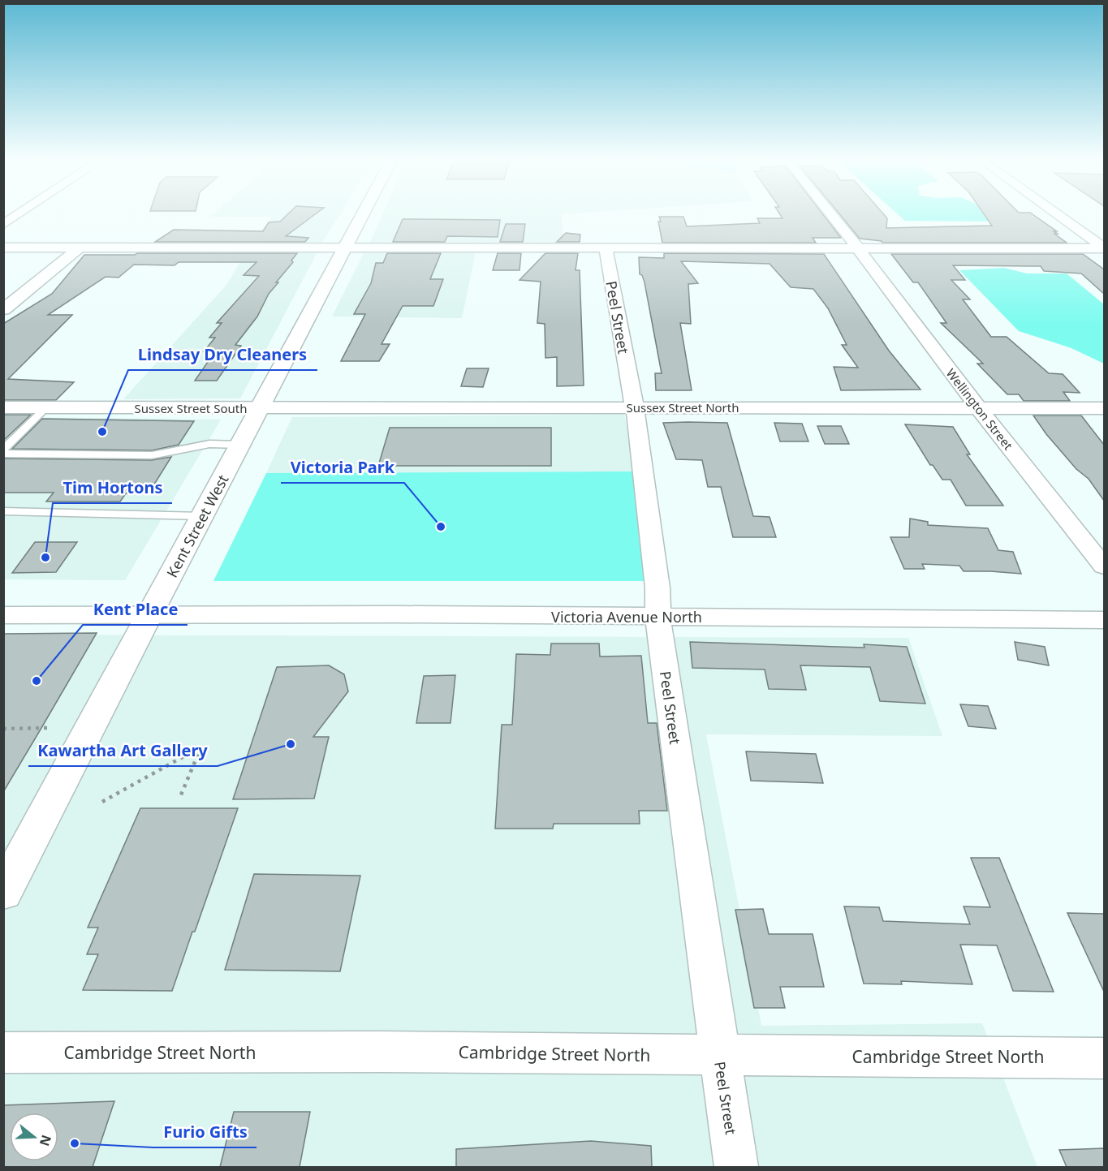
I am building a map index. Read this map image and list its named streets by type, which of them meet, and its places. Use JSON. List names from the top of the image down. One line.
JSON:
{"streets":{"main road":["Kent Street West"],"street":["Peel Street","Sussex Street North","Sussex Street South","Wellington Street","Victoria Avenue North","Cambridge Street North"]},"crossings":[["Peel Street","Sussex Street North"],["Peel Street","Victoria Avenue North"],["Peel Street","Cambridge Street North"],["Sussex Street North","Sussex Street South"],["Sussex Street North","Wellington Street"],["Sussex Street North","Kent Street West"],["Sussex Street South","Kent Street West"],["Kent Street West","Victoria Avenue North"]],"places":["Lindsay Dry Cleaners","Victoria Park","Tim Hortons","Kent Place","Kawartha Art Gallery","Furio Gifts"],"north":"right"}
